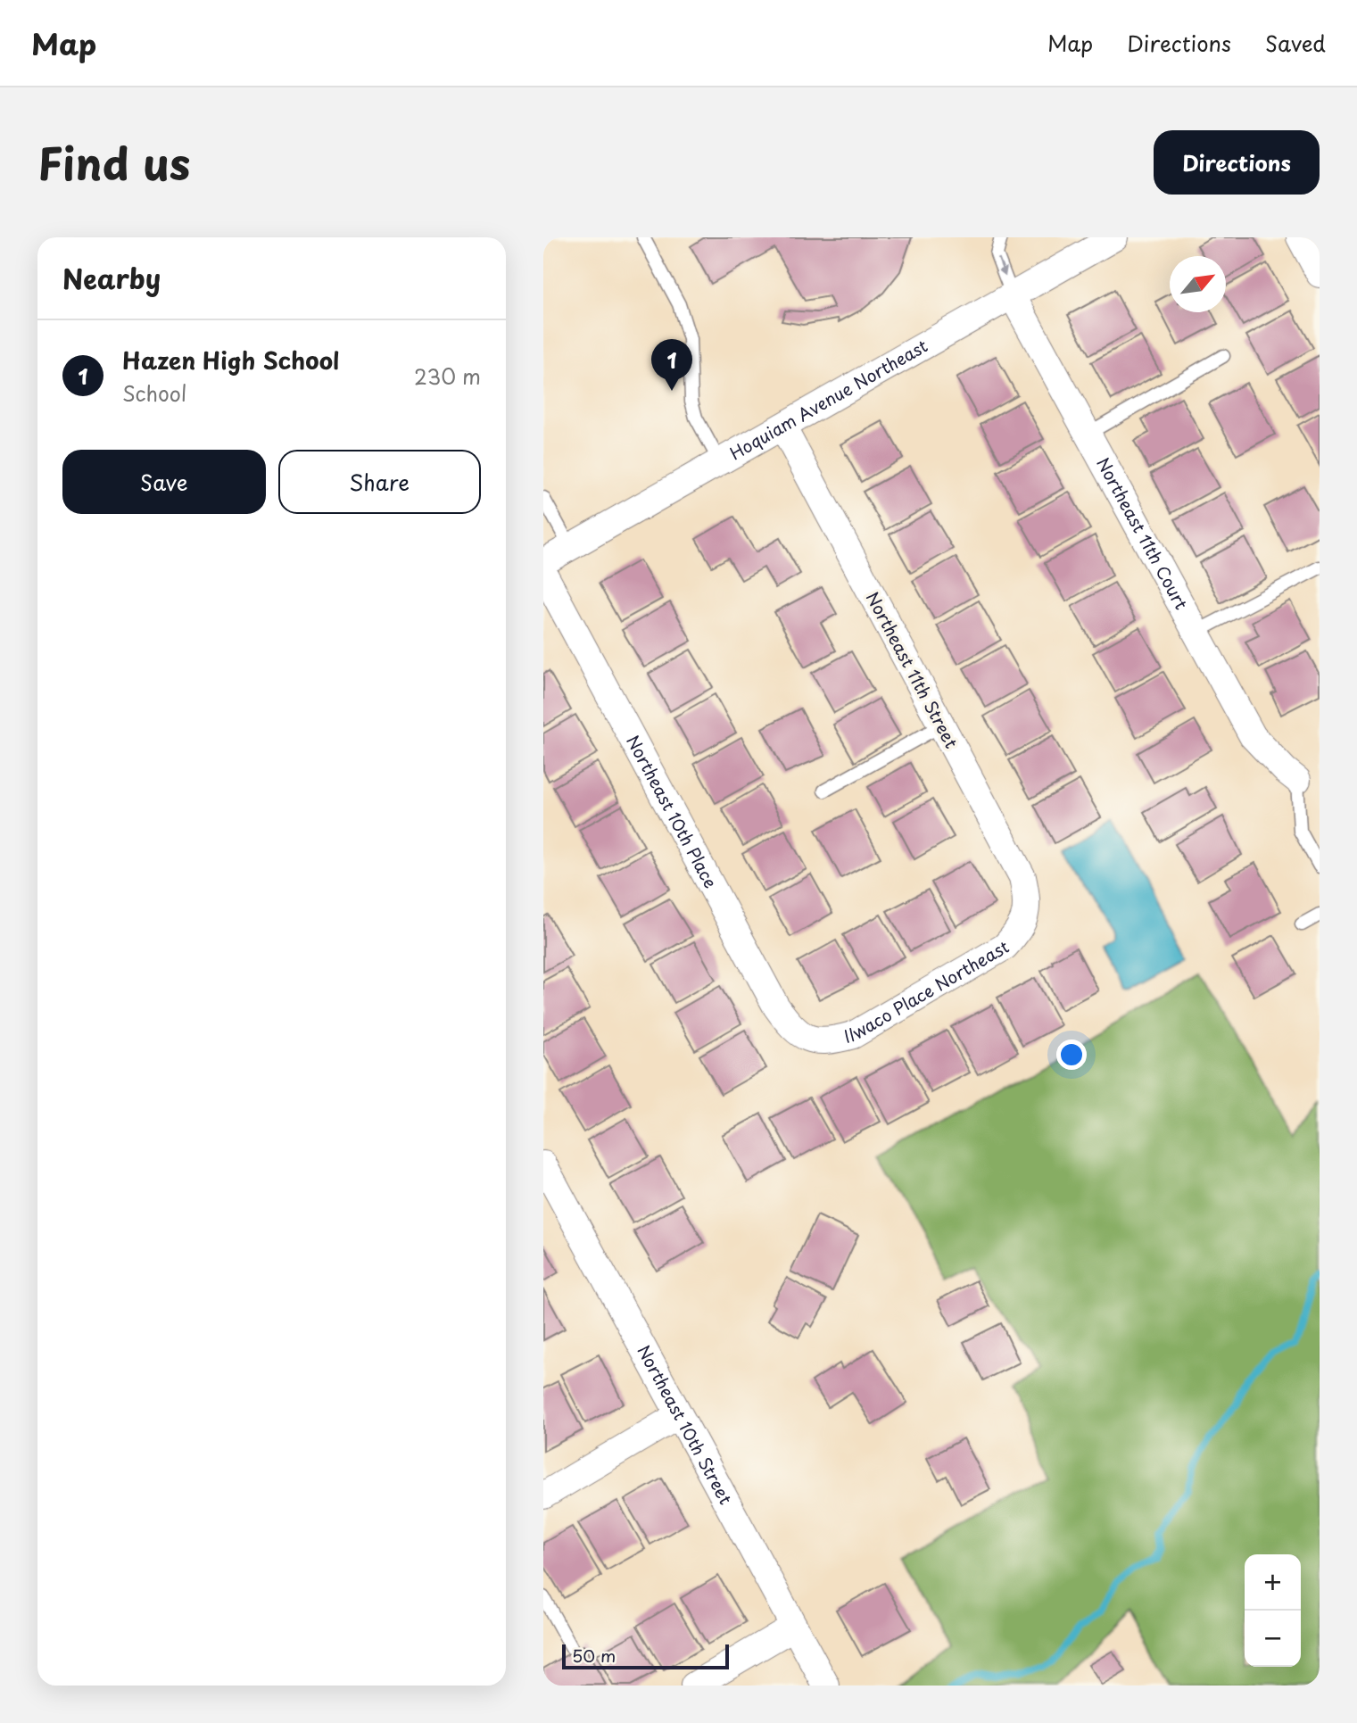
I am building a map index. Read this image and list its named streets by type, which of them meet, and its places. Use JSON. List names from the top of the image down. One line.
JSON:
{"streets":{"street":["Hoquiam Avenue Northeast","Northeast 11th Court","Northeast 11th Street","Northeast 10th Place","Ilwaco Place Northeast","Northeast 10th Street"]},"crossings":[["Hoquiam Avenue Northeast","Northeast 11th Court"],["Hoquiam Avenue Northeast","Northeast 11th Street"],["Northeast 11th Street","Ilwaco Place Northeast"],["Northeast 10th Place","Ilwaco Place Northeast"]],"scale_bar":"50 m","north":"top right","page":{"header":"Map","nav":["Map","Directions","Saved"],"title":"Find us","buttons":["Directions",["Save","Share"]],"heading":"Nearby","list":[{"mark":"1","name":"Hazen High School","note":"School","value":"230 m"}],"pins":"1","map_buttons":["+","−"],"scale":"50 m"}}
